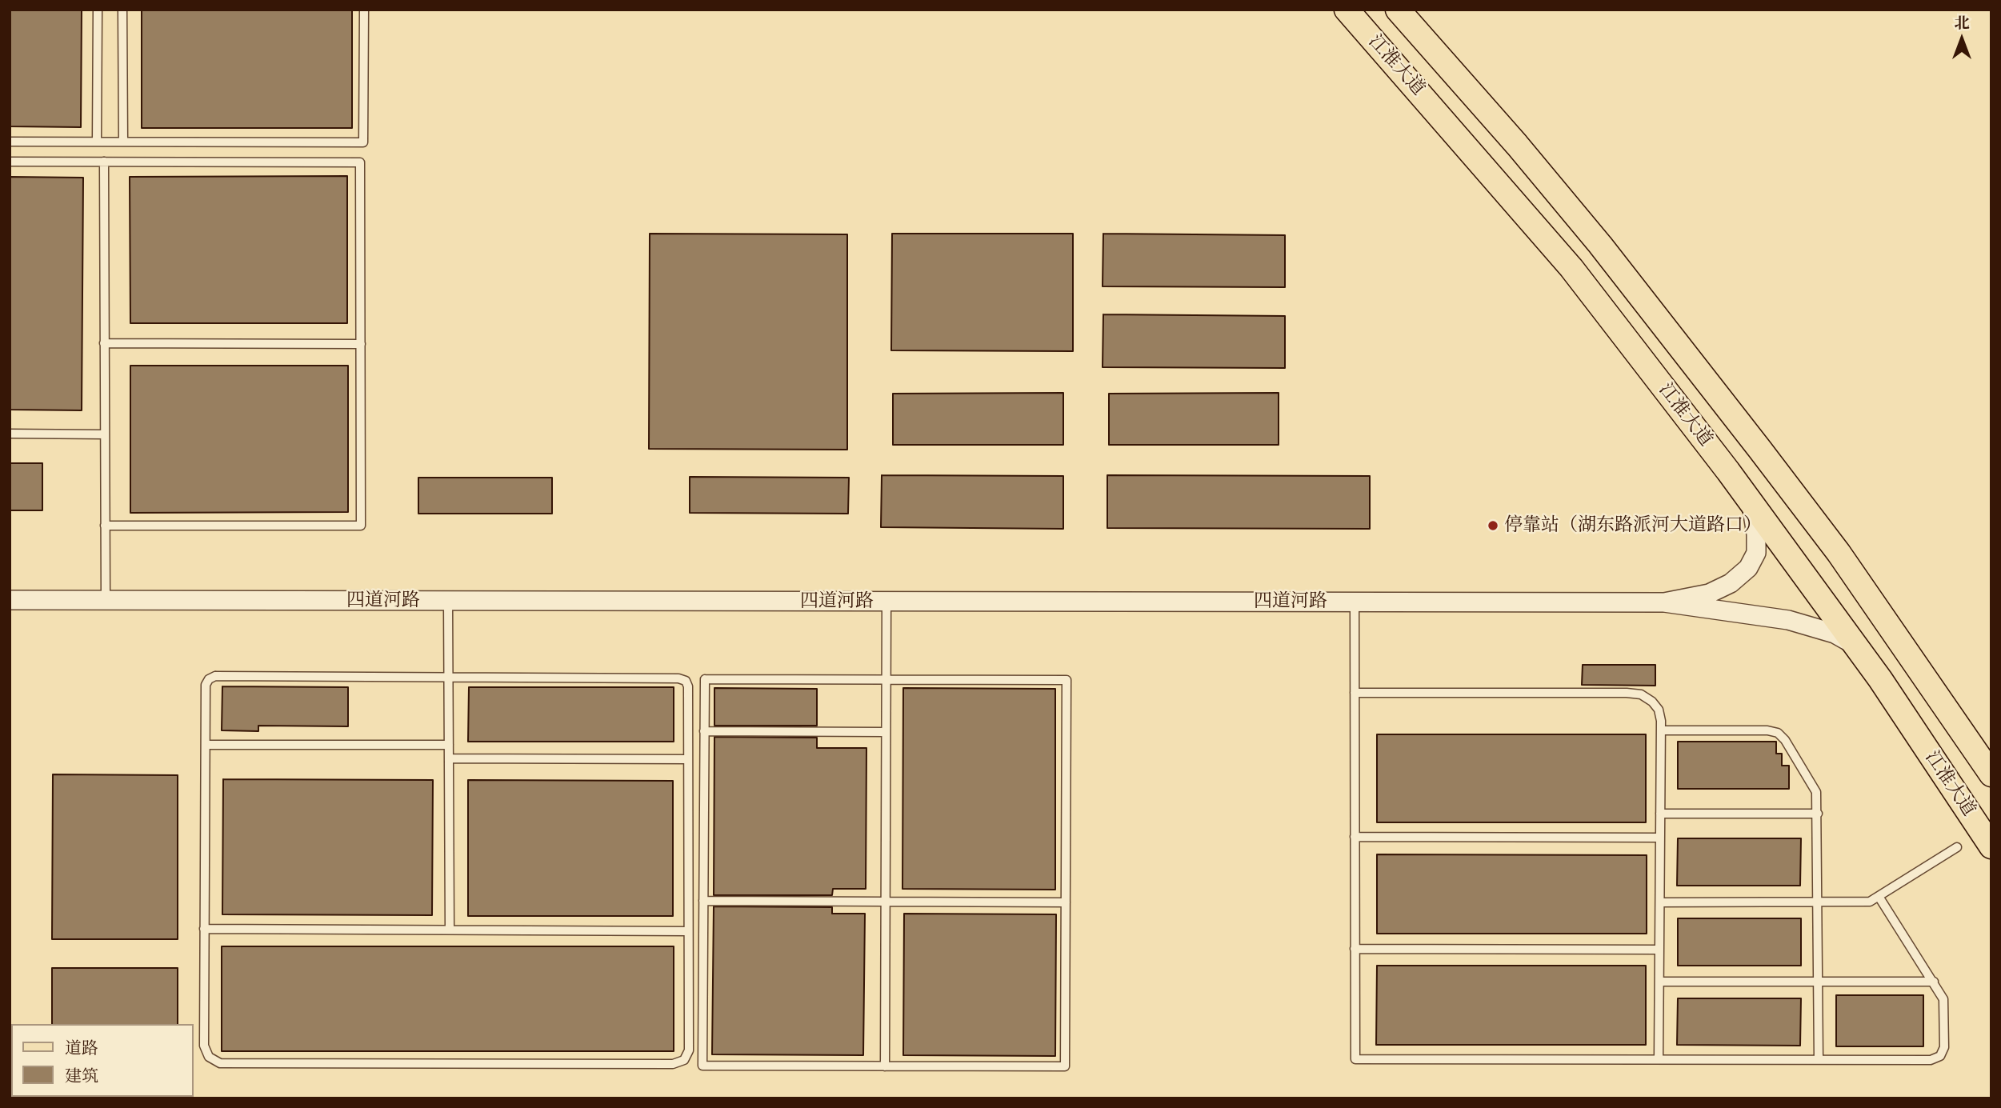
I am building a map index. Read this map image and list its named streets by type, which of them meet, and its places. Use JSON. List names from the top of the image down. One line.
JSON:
{"streets":{"main road":["江淮大道"],"street":["四道河路"]},"places":["停靠站（湖东路派河大道路口）"],"legend":["道路","建筑"],"north":"top"}
